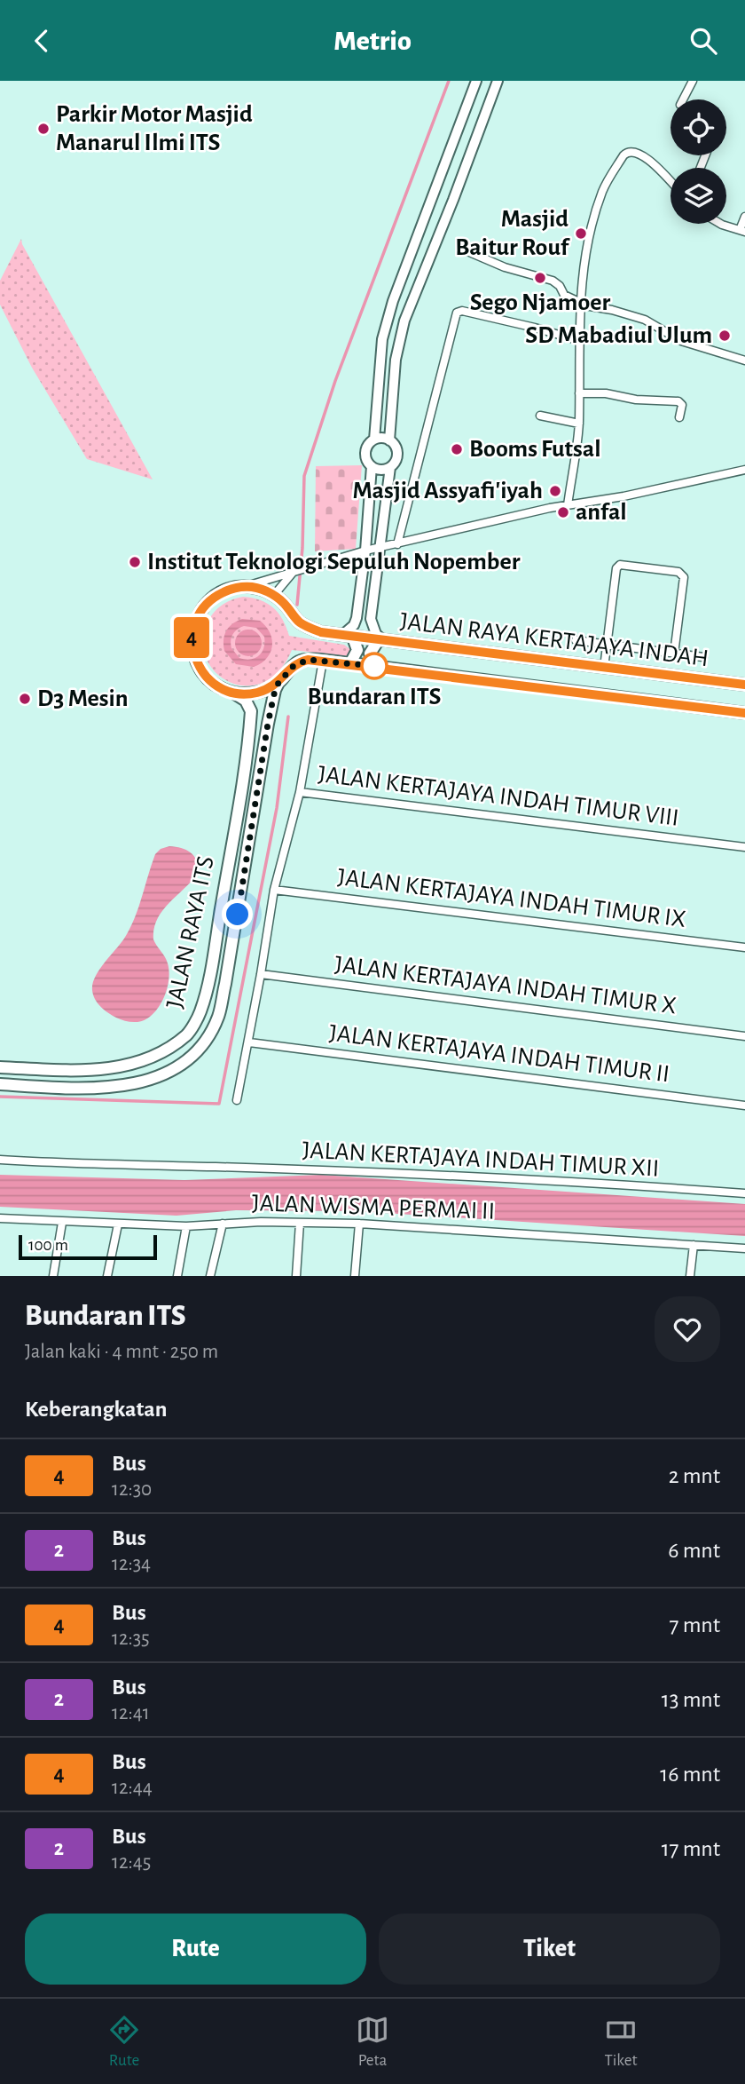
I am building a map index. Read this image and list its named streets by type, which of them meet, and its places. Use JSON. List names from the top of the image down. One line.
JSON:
{"streets":{"main road":["JALAN RAYA KERTAJAYA INDAH","JALAN RAYA ITS"],"street":["JALAN KERTAJAYA INDAH TIMUR VIII","JALAN KERTAJAYA INDAH TIMUR IX","JALAN KERTAJAYA INDAH TIMUR X","JALAN KERTAJAYA INDAH TIMUR II","JALAN KERTAJAYA INDAH TIMUR XII","JALAN WISMA PERMAI II"]},"crossings":[["JALAN KERTAJAYA INDAH TIMUR VIII","JALAN KERTAJAYA INDAH TIMUR IX"],["JALAN KERTAJAYA INDAH TIMUR VIII","JALAN KERTAJAYA INDAH TIMUR X"],["JALAN KERTAJAYA INDAH TIMUR VIII","JALAN KERTAJAYA INDAH TIMUR II"]],"places":["Parkir Motor Masjid Manarul Ilmi ITS","Masjid Baitur Rouf","Sego Njamoer","SD Mabadiul Ulum","Booms Futsal","Masjid Assyafi'iyah","anfal","Institut Teknologi Sepuluh Nopember","Bundaran ITS","D3 Mesin"],"lines":["bus line 4"],"scale_bar":"100 m","page":{"header":"Metrio","on_map":"4","scale":"100 m","heading":[["Bundaran ITS","Jalan kaki · 4 mnt · 250 m"],"Keberangkatan"],"list":[{"mark":"4","name":"Bus","note":"12:30","value":"2 mnt"},{"mark":"2","name":"Bus","note":"12:34","value":"6 mnt"},{"mark":"4","name":"Bus","note":"12:35","value":"7 mnt"},{"mark":"2","name":"Bus","note":"12:41","value":"13 mnt"},{"mark":"4","name":"Bus","note":"12:44","value":"16 mnt"},{"mark":"2","name":"Bus","note":"12:45","value":"17 mnt"}],"buttons":["Rute","Tiket"],"tabs":["Rute","Peta","Tiket"]}}
